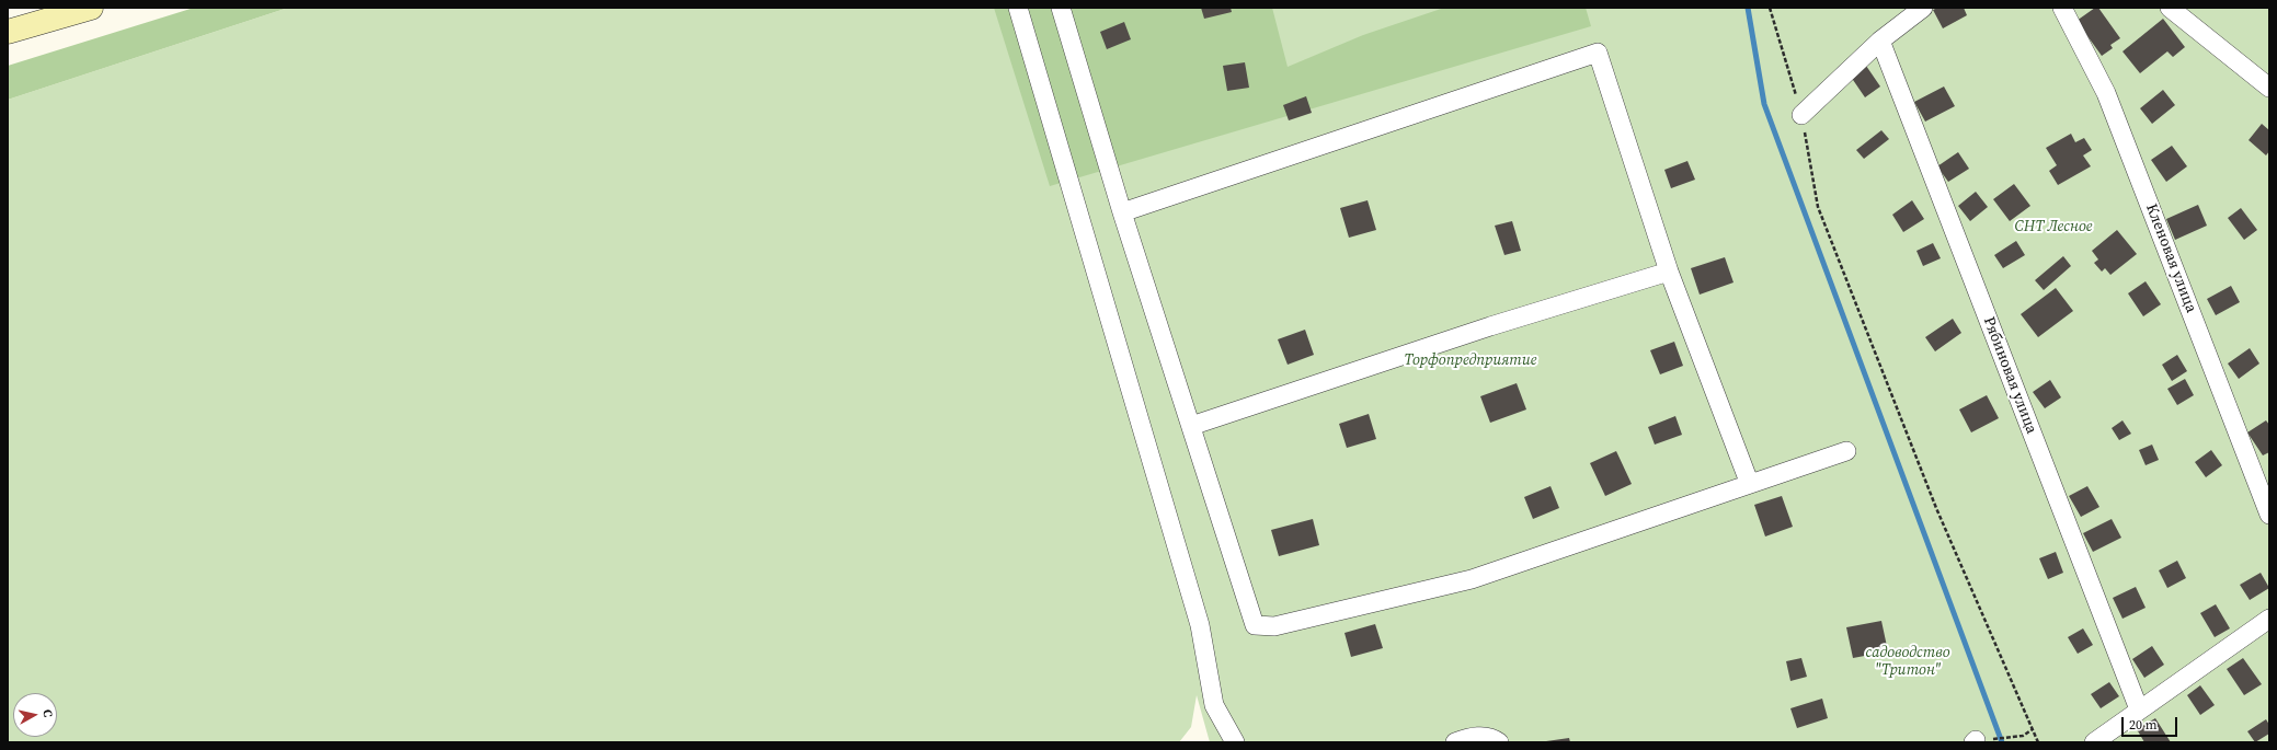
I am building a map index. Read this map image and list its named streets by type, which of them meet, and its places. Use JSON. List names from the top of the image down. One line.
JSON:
{"streets":{"street":["Кленовая улица","Рябиновая улица"]},"parks":["СНТ Лесное","Торфопредприятие","садоводство \"Тритон\""],"scale_bar":"20 m","north":"right"}
